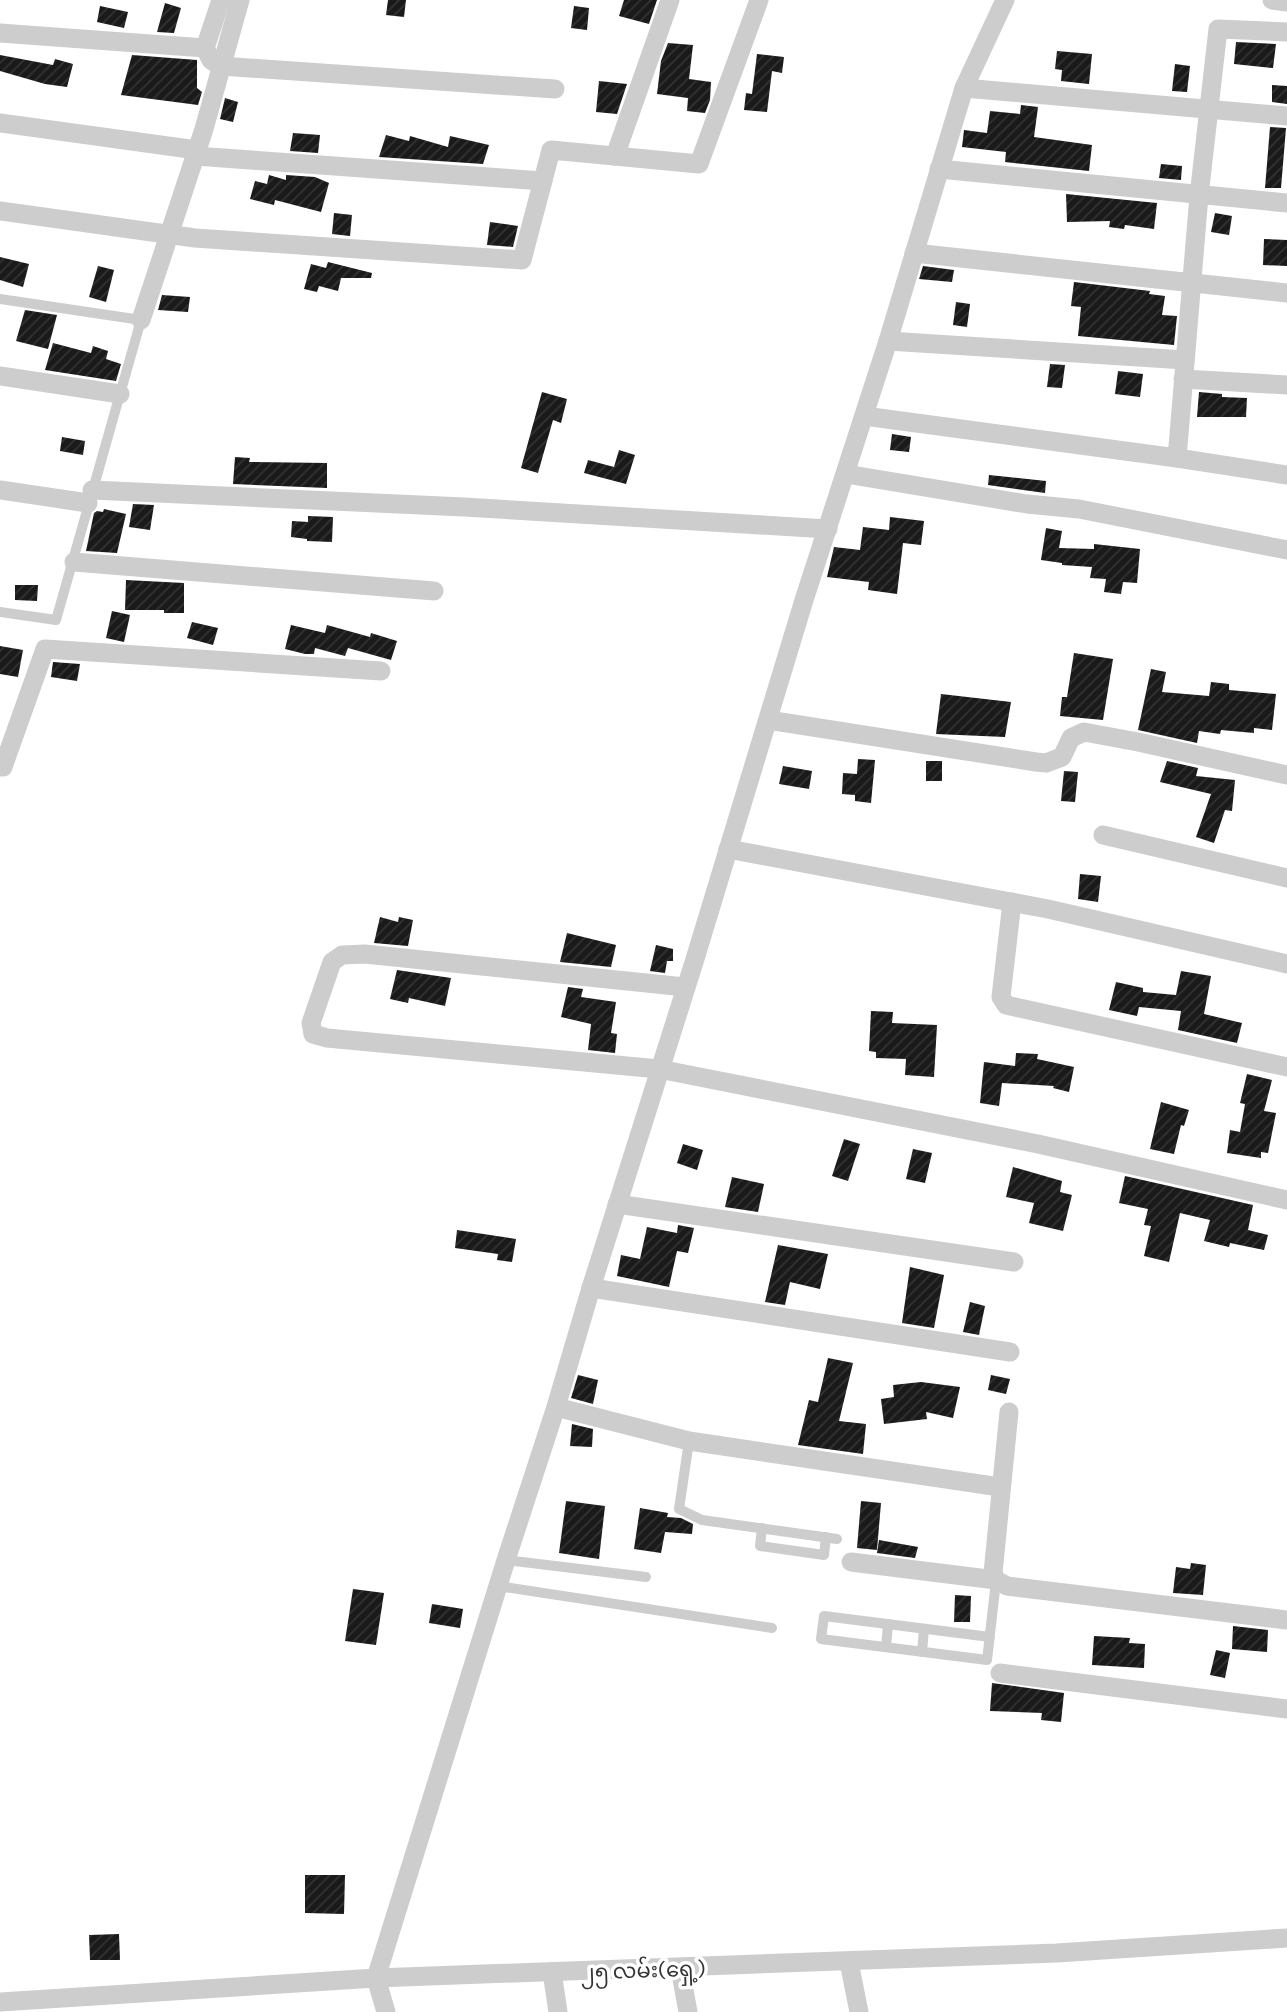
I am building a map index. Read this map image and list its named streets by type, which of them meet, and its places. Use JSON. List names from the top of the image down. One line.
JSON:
{"streets":{"street":["၂၅ လမ်း(ရှေ့)"]}}
